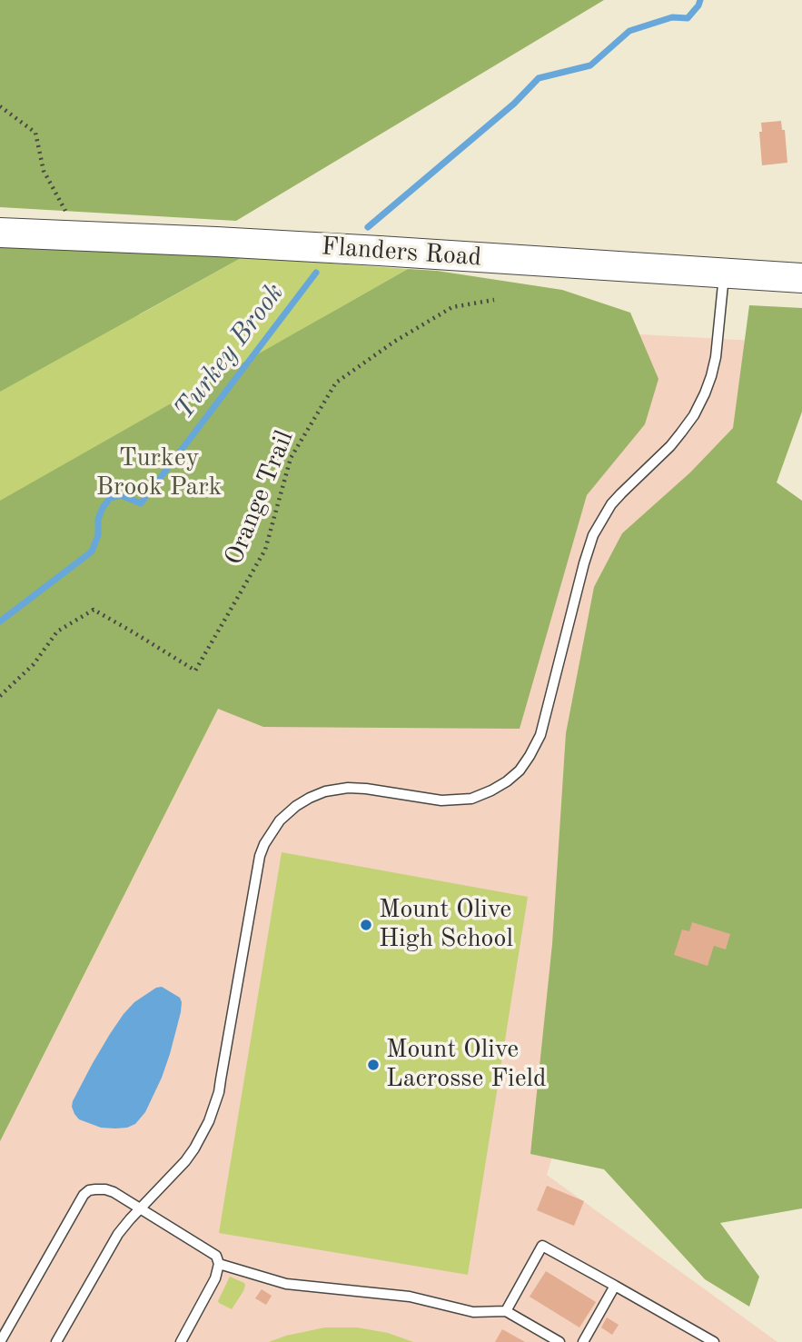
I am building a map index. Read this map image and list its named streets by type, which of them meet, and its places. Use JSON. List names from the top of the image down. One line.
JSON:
{"streets":{"main road":["Flanders Road"],"path":["Orange Trail"]},"water":["Turkey Brook"],"parks":["Turkey Brook Park"],"places":["Mount Olive High School","Mount Olive Lacrosse Field"]}
